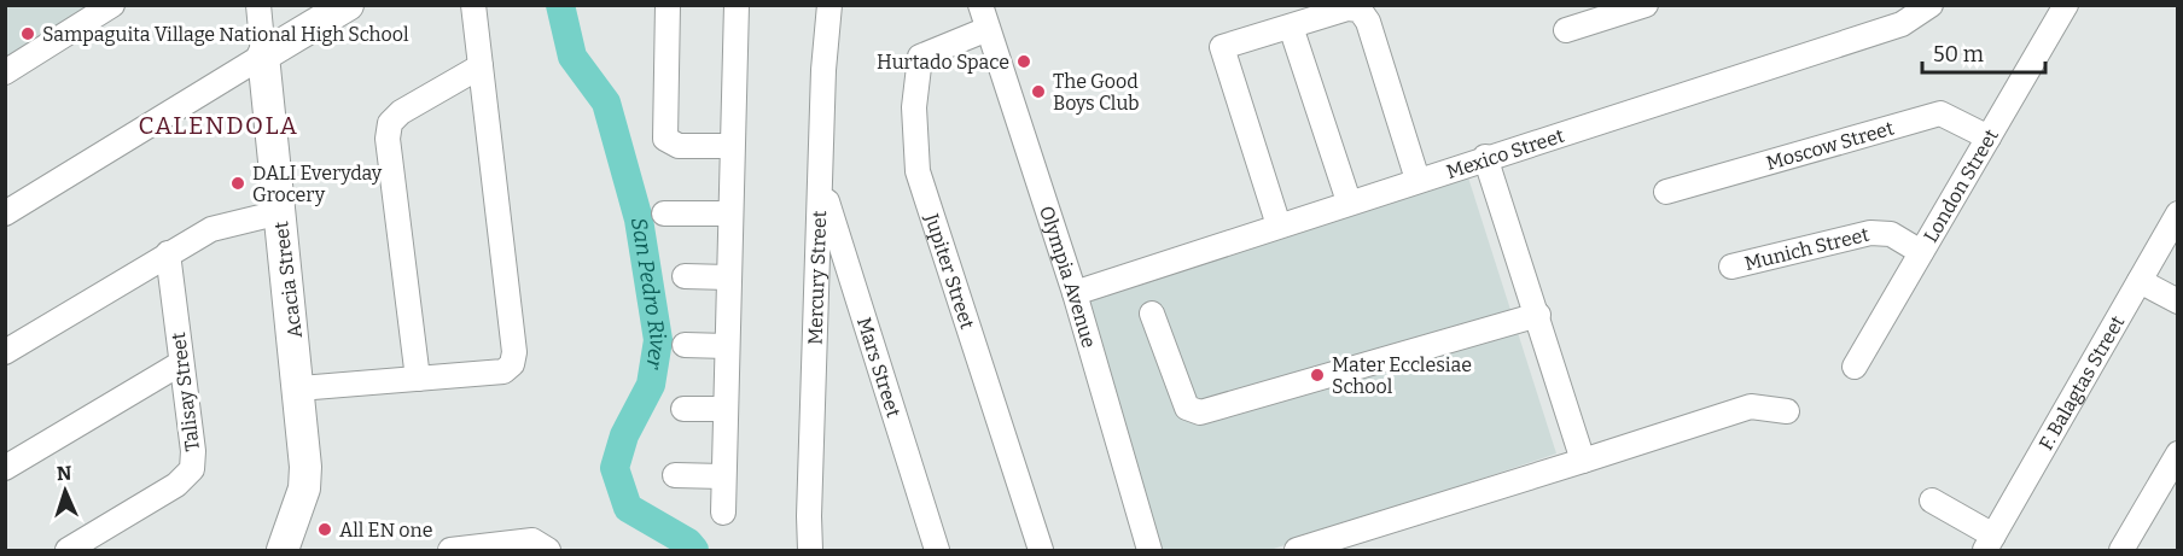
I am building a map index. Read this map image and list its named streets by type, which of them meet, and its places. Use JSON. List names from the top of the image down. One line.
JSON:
{"streets":{"main road":["Acacia Street"],"street":["Moscow Street","Mexico Street","London Street","Munich Street","Jupiter Street","Mercury Street","Olympia Avenue","Mars Street","F. Balagtas Street","Talisay Street"]},"crossings":[["Moscow Street","London Street"],["Mexico Street","Olympia Avenue"],["London Street","Munich Street"],["Jupiter Street","Olympia Avenue"],["Mercury Street","Mars Street"]],"districts":["CALENDOLA"],"water":["San Pedro River"],"places":["Sampaguita Village National High School","Hurtado Space","The Good Boys Club","DALI Everyday Grocery","Mater Ecclesiae School","All EN one"],"scale_bar":"50 m","north":"top"}
